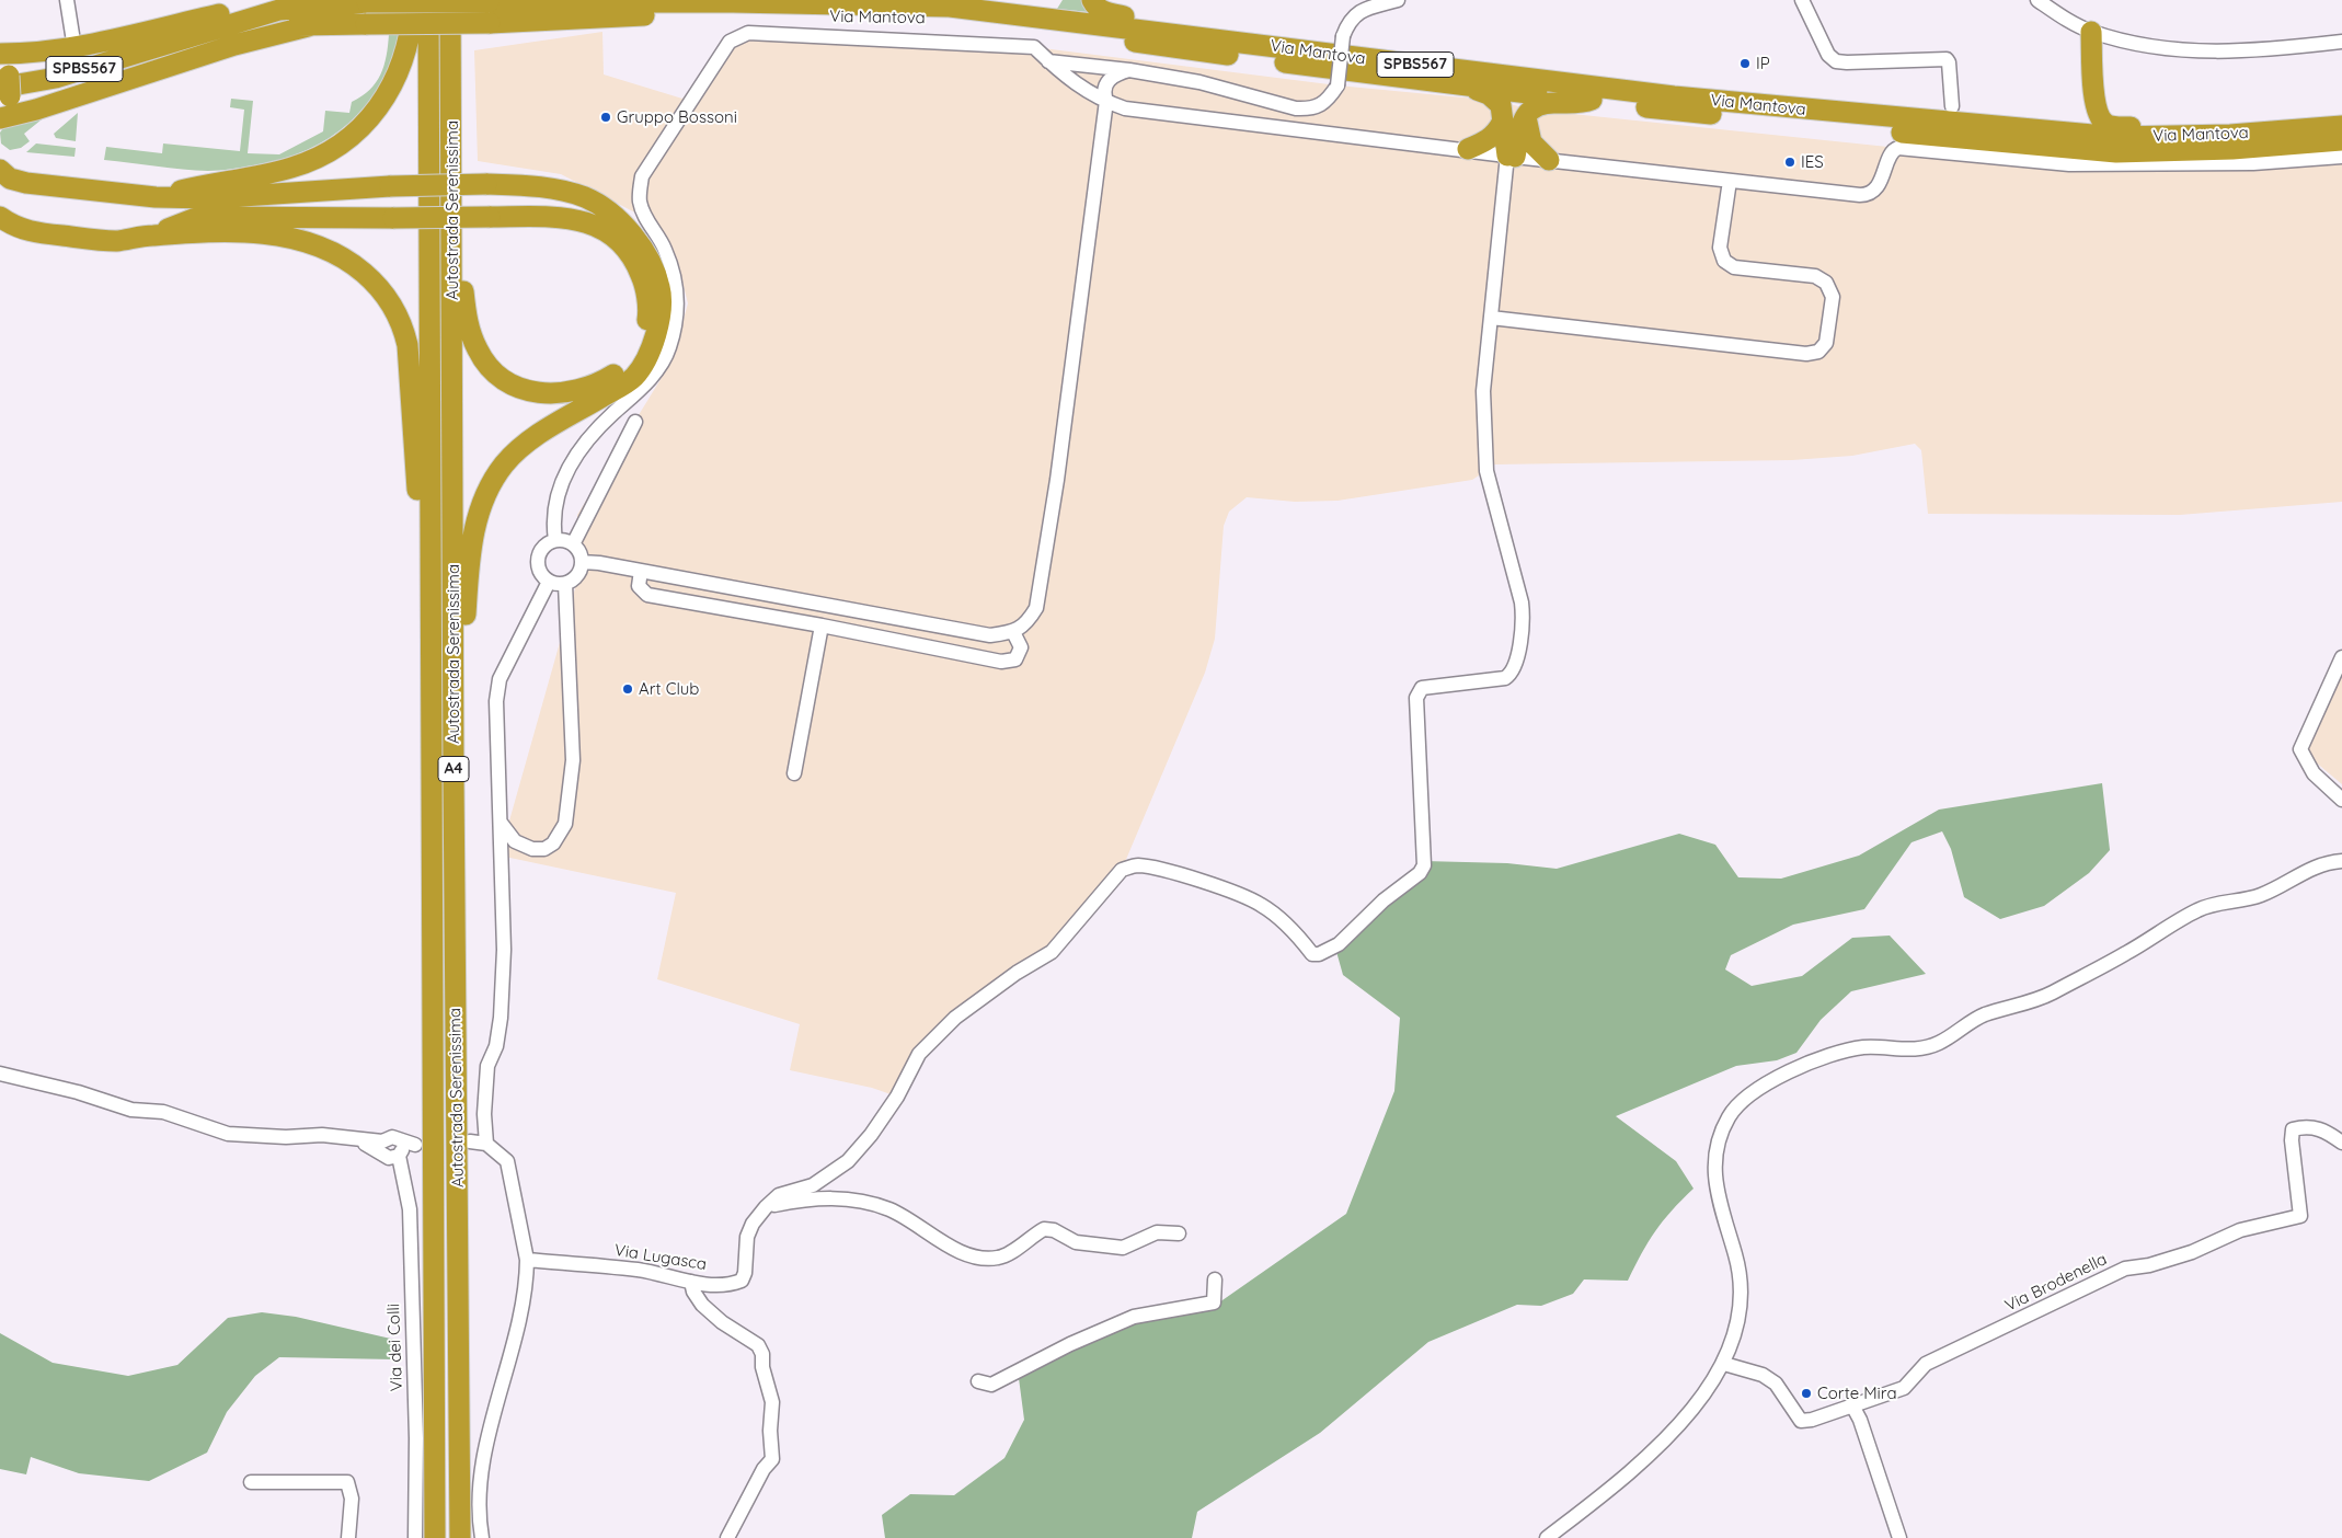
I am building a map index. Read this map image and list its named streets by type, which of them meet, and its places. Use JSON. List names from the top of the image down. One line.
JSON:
{"streets":{"highway":["Via Mantova","SPBS567","Autostrada Serenissima","A4"],"street":["Via Lugasca","Via Brodenella","Via dei Colli"]},"crossings":[["Via Mantova","SPBS567"]],"places":["IP","Gruppo Bossoni","IES","Art Club","Corte Mira"]}
